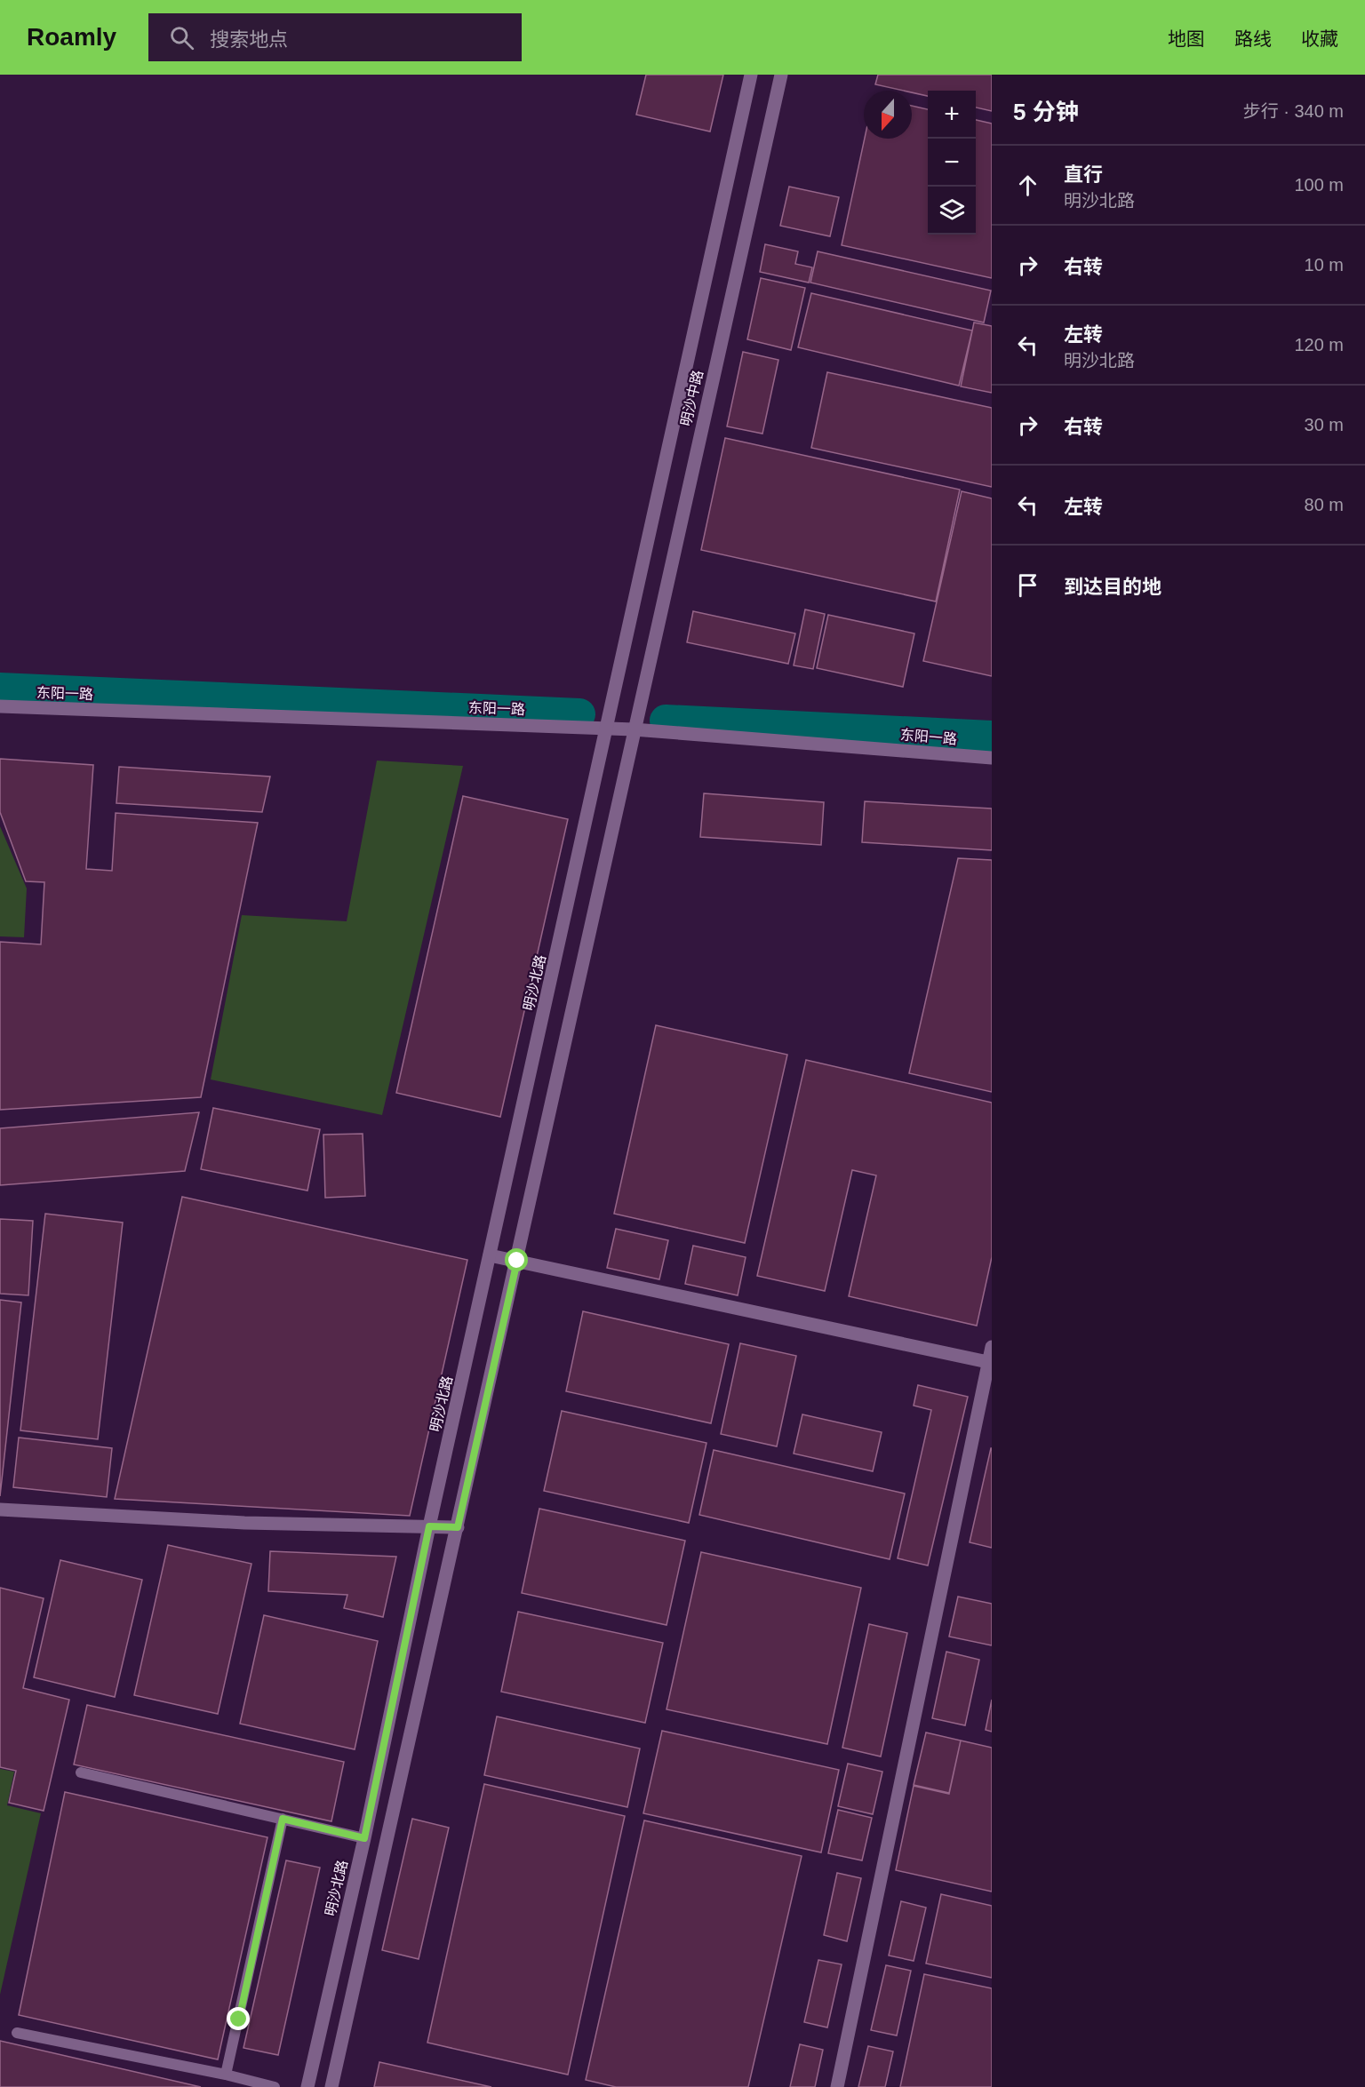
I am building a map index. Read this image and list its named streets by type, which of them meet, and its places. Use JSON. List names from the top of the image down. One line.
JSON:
{"streets":{"street":["明沙中路","东阳一路","明沙北路"]},"crossings":[["明沙中路","东阳一路"],["明沙中路","明沙北路"],["东阳一路","明沙北路"]],"north":"bottom","page":{"header":"Roamly","search":"搜索地点","nav":["地图","路线","收藏"],"heading":["5 分钟","步行 · 340 m"],"map_buttons":["+","−"],"list":[["直行","明沙北路","100 m"],["右转","10 m"],["左转","明沙北路","120 m"],["右转","30 m"],["左转","80 m"],"到达目的地"]}}
